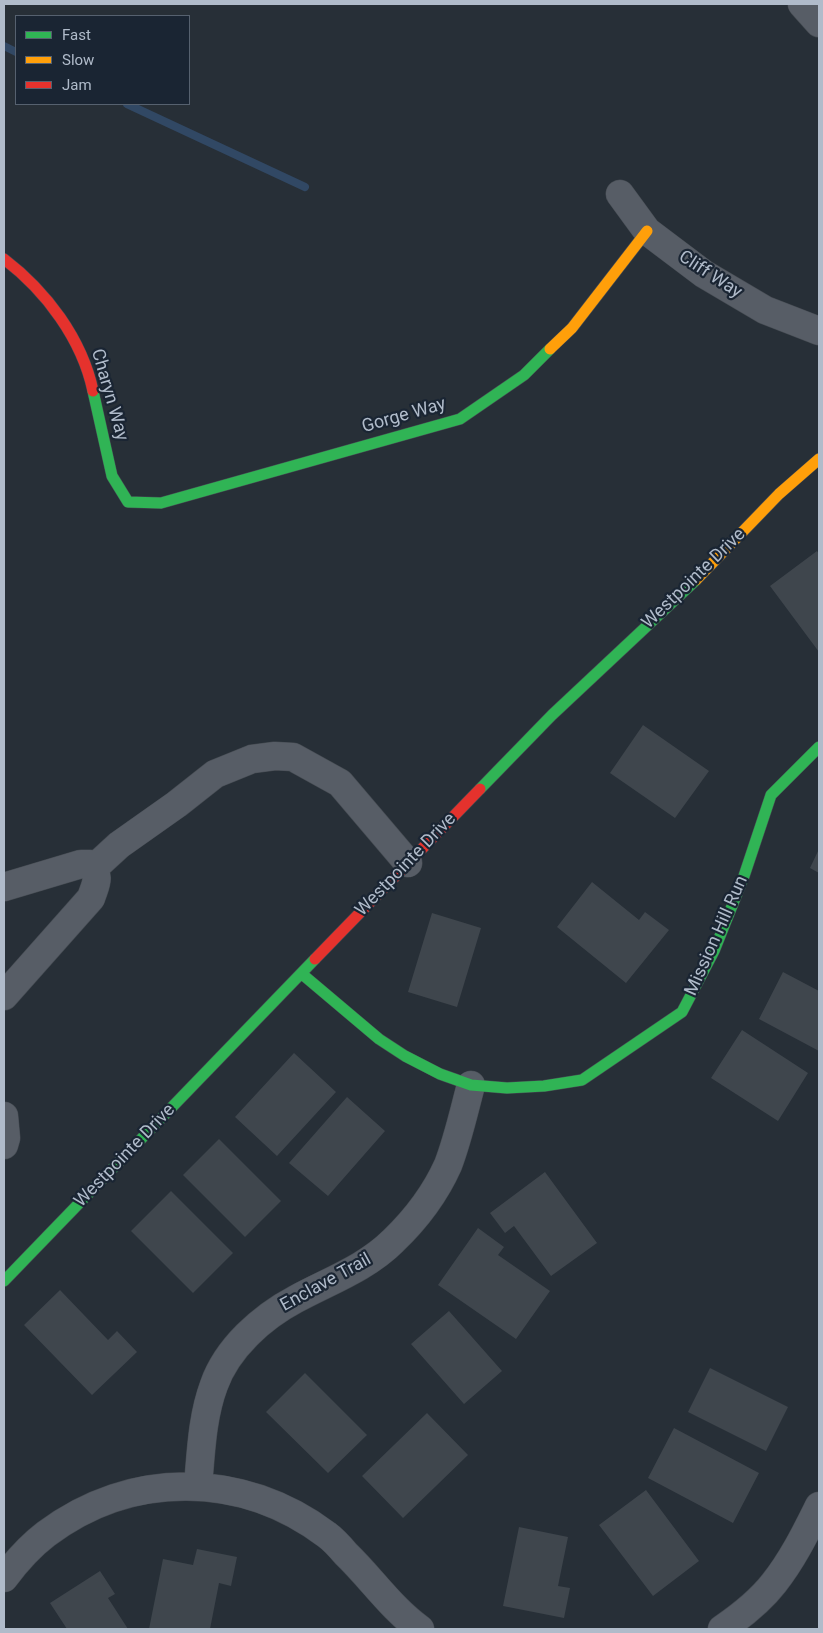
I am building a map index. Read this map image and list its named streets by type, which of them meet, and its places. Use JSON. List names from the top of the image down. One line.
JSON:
{"streets":{"street":["Cliff Way","Charyn Way","Gorge Way","Westpointe Drive","Mission Hill Run","Enclave Trail"]},"crossings":[["Cliff Way","Gorge Way"],["Charyn Way","Gorge Way"],["Westpointe Drive","Mission Hill Run"],["Mission Hill Run","Enclave Trail"]],"legend":["Fast","Slow","Jam"]}
